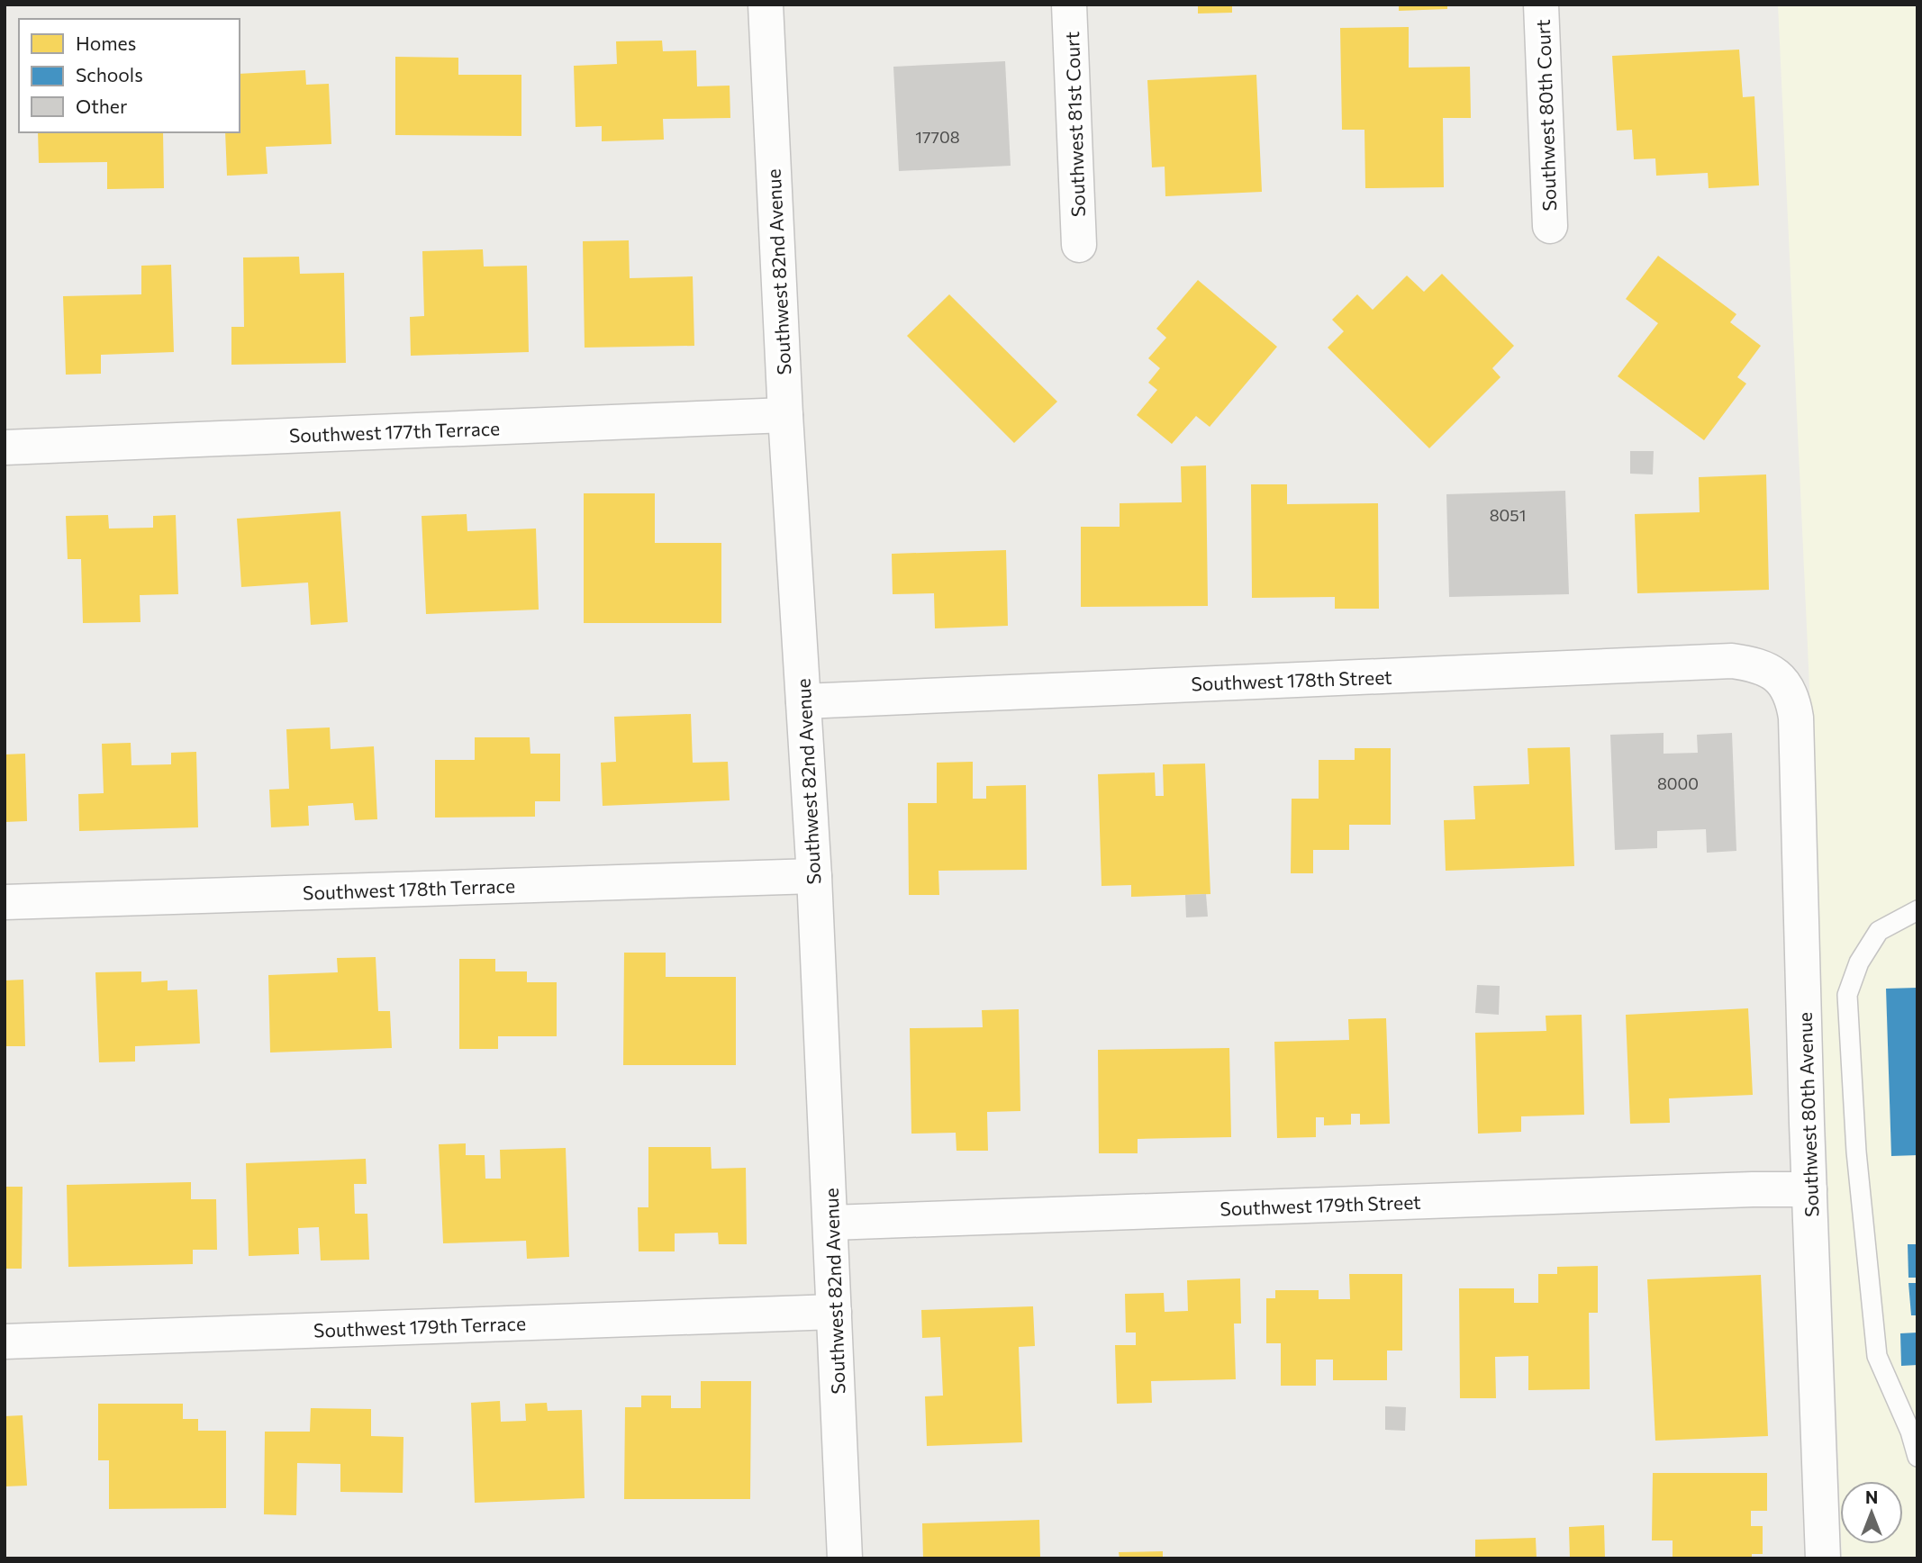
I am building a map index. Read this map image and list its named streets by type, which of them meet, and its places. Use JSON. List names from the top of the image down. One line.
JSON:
{"streets":{"street":["Southwest 80th Court","Southwest 81st Court","Southwest 82nd Avenue","Southwest 177th Terrace","Southwest 178th Street","Southwest 178th Terrace","Southwest 80th Avenue","Southwest 179th Street","Southwest 179th Terrace"]},"crossings":[["Southwest 82nd Avenue","Southwest 177th Terrace"],["Southwest 82nd Avenue","Southwest 178th Street"],["Southwest 82nd Avenue","Southwest 178th Terrace"],["Southwest 82nd Avenue","Southwest 179th Street"],["Southwest 82nd Avenue","Southwest 179th Terrace"],["Southwest 178th Street","Southwest 80th Avenue"],["Southwest 80th Avenue","Southwest 179th Street"]],"house_numbers":["17708","8051","8000"],"legend":["Homes","Schools","Other"],"north":"top"}
